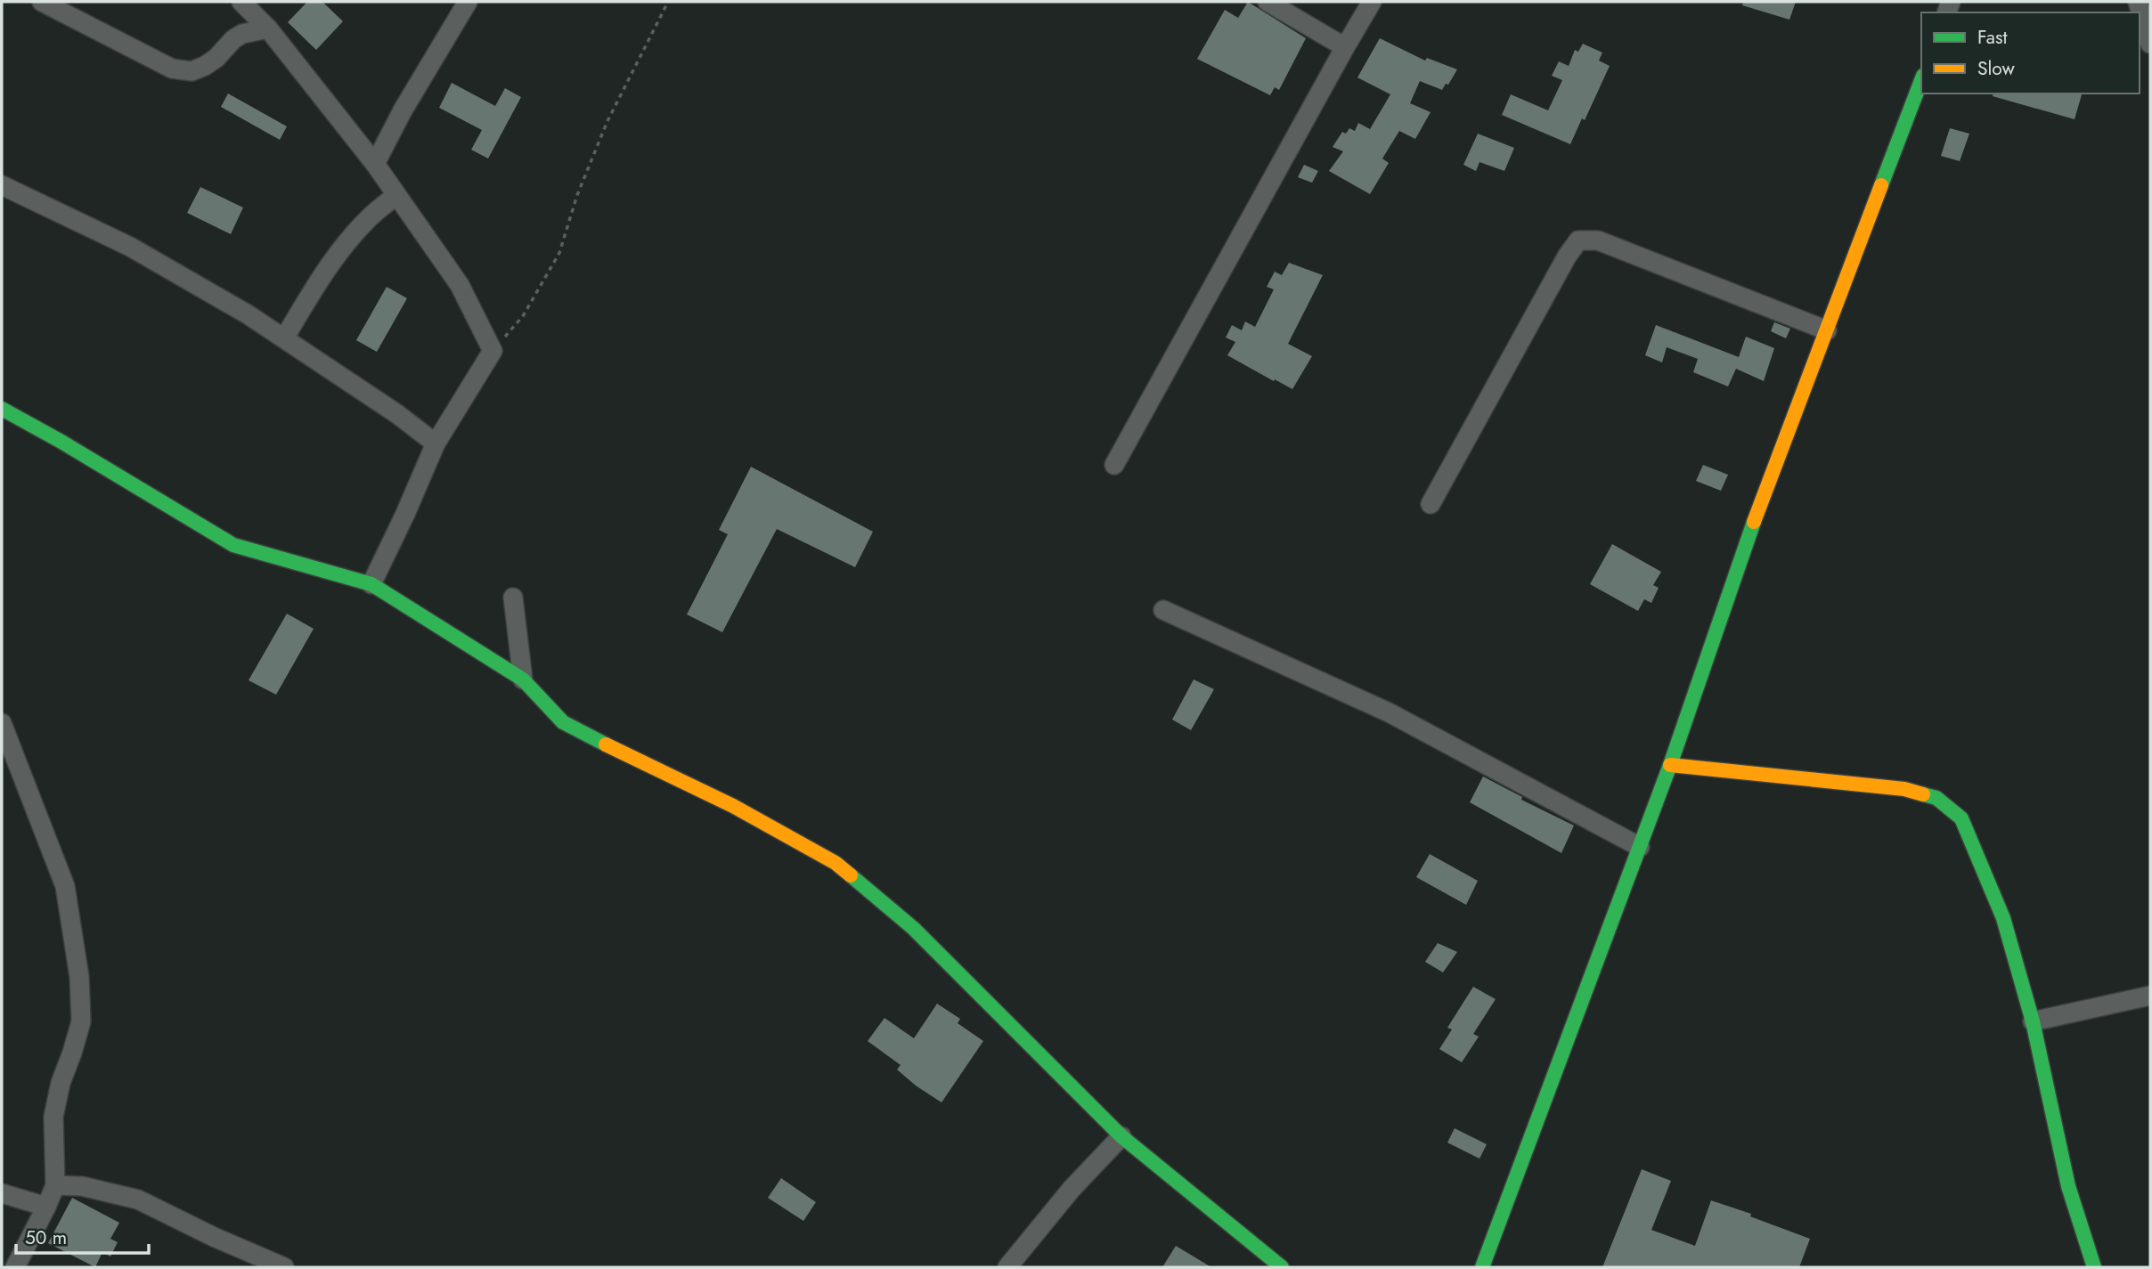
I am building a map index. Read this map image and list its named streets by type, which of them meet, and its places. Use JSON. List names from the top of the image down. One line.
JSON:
{"legend":["Fast","Slow"],"scale_bar":"50 m"}
